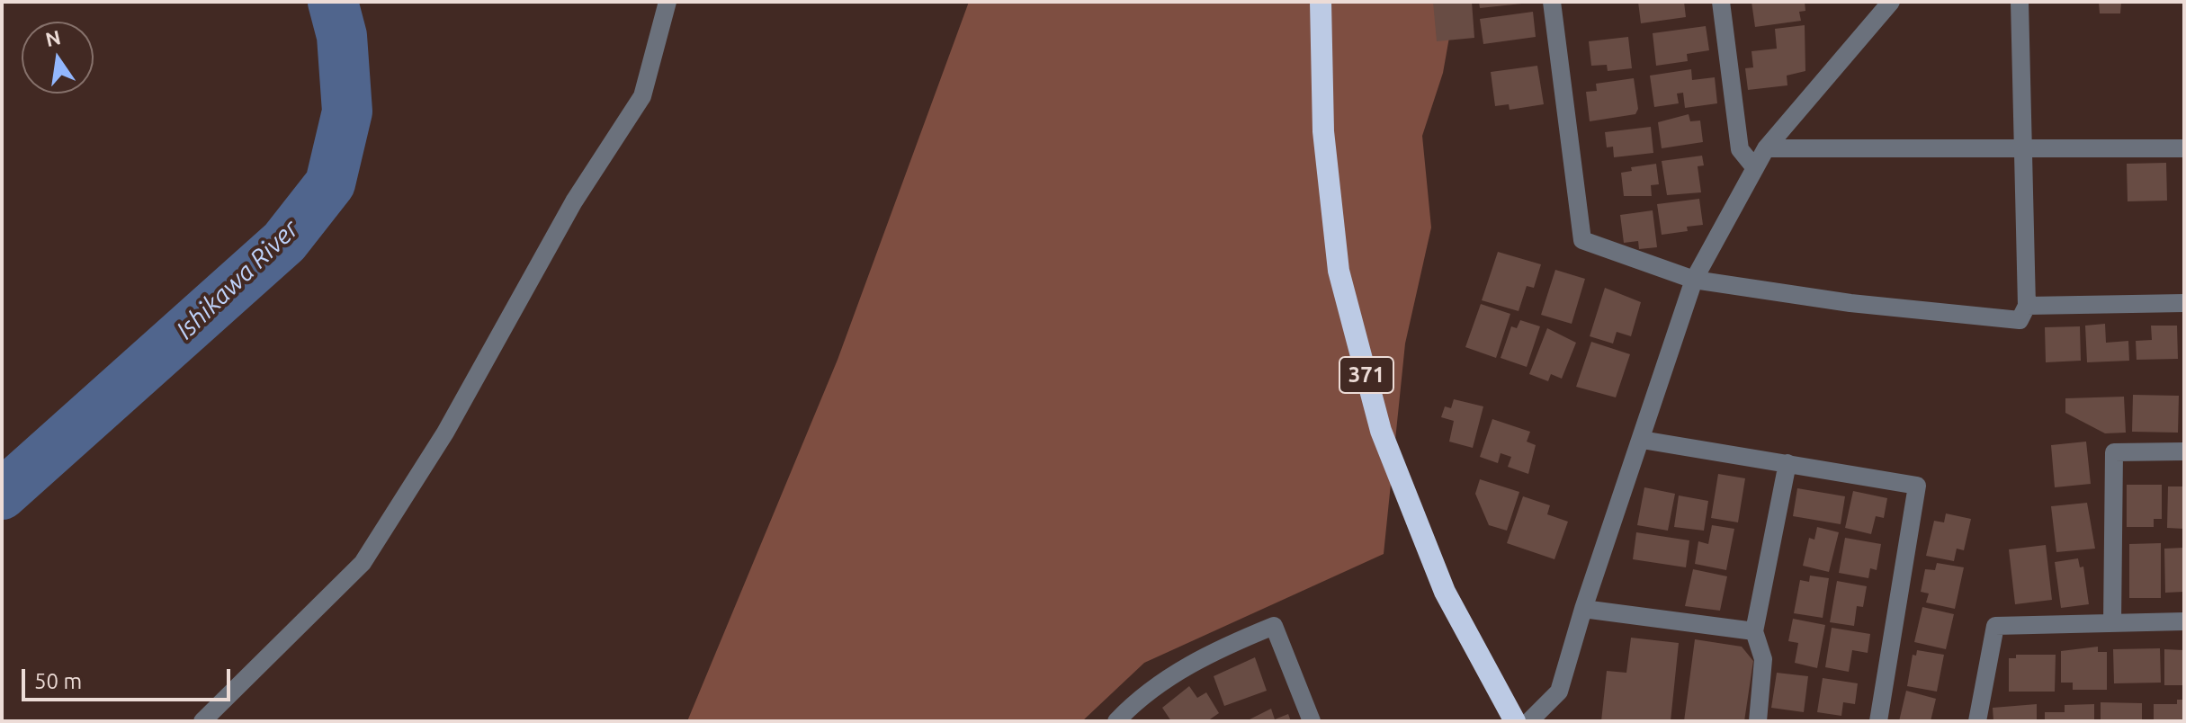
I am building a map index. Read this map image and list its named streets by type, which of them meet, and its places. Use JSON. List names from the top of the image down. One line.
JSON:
{"streets":{"highway":["371"]},"water":["Ishikawa River"],"scale_bar":"50 m","north":"top"}
